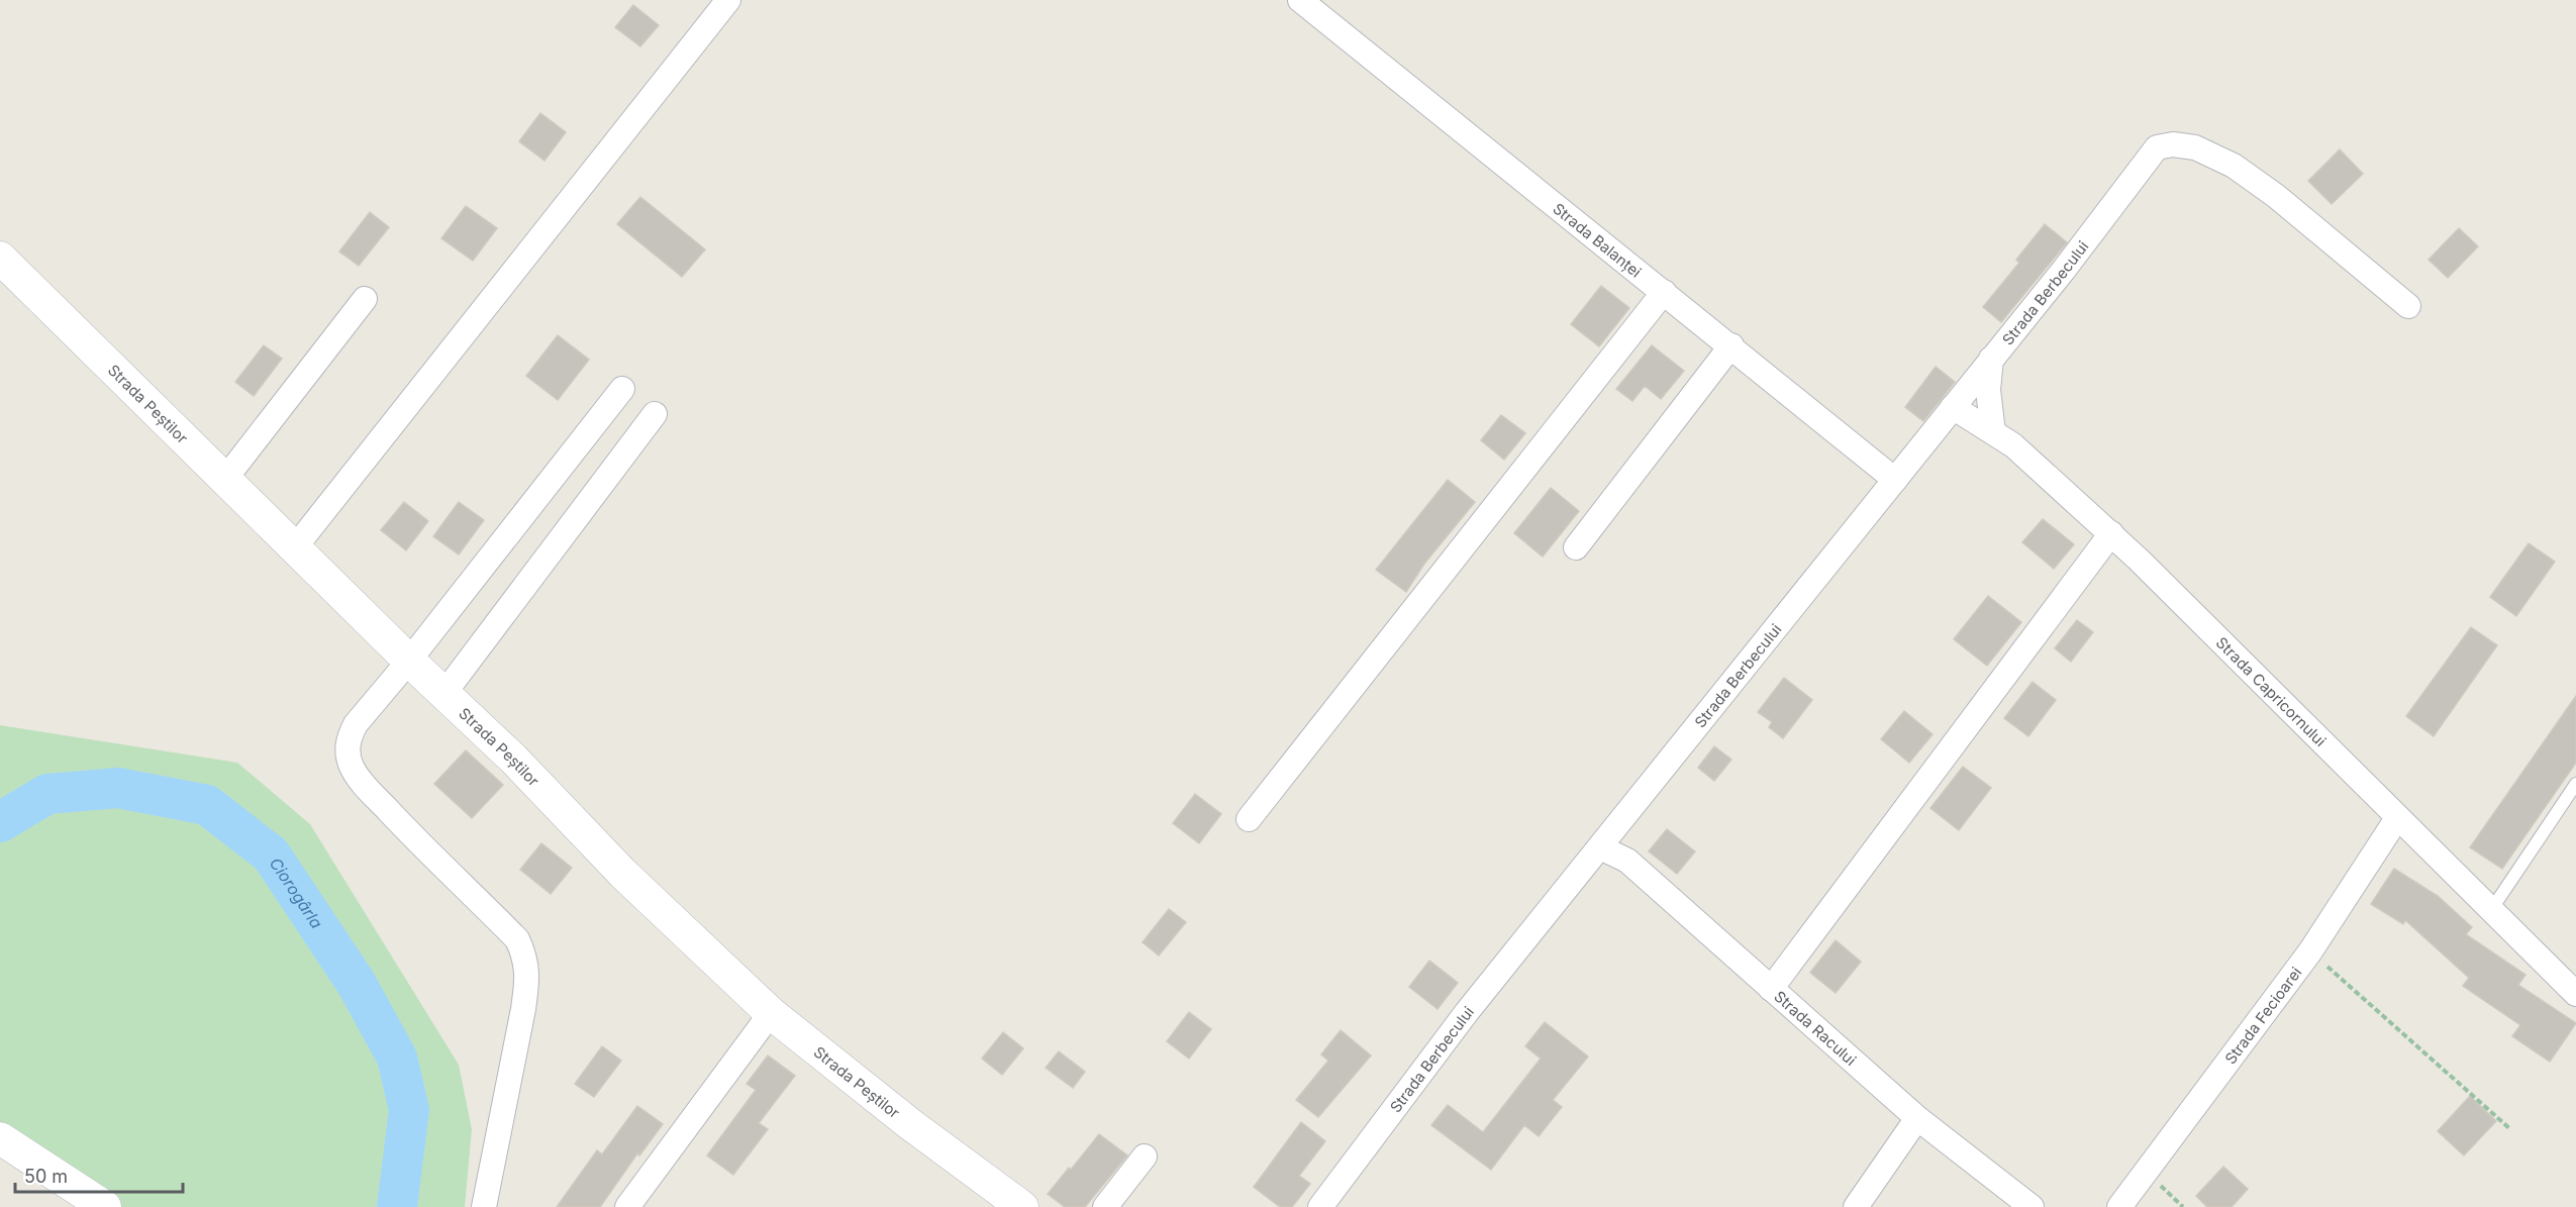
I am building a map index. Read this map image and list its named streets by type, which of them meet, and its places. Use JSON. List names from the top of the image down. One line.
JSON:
{"streets":{"street":["Strada Balanței","Strada Berbecului","Strada Peștilor","Strada Capricornului","Strada Fecioarei","Strada Racului"]},"crossings":[["Strada Balanței","Strada Berbecului"],["Strada Berbecului","Strada Capricornului"],["Strada Berbecului","Strada Racului"],["Strada Capricornului","Strada Fecioarei"]],"water":["Ciorogârla"],"scale_bar":"50 m"}
